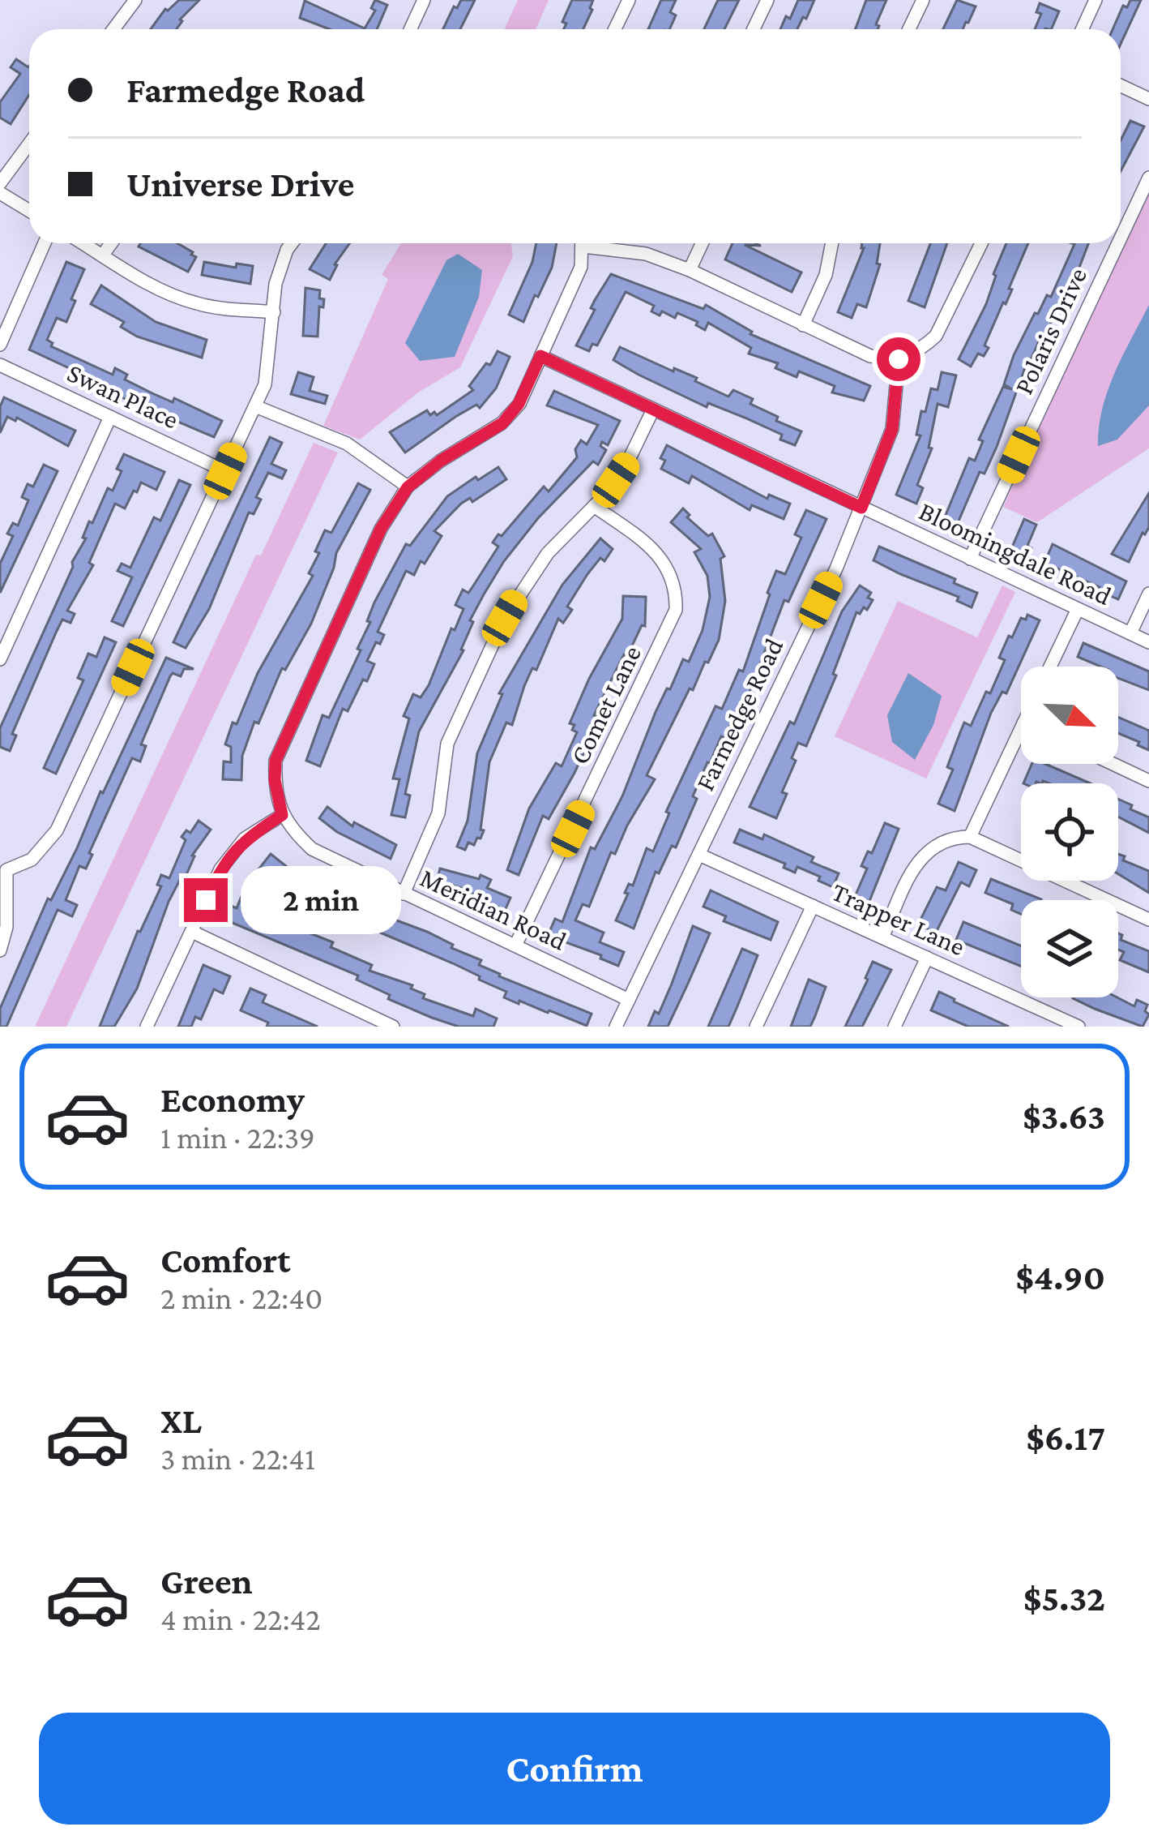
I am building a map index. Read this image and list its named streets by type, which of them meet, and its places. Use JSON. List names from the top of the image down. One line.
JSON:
{"streets":{"street":["Polaris Drive","Swan Place","Bloomingdale Road","Comet Lane","Farmedge Road","Meridian Road","Trapper Lane"]},"crossings":[["Polaris Drive","Bloomingdale Road"],["Bloomingdale Road","Farmedge Road"],["Comet Lane","Meridian Road"],["Farmedge Road","Meridian Road"],["Farmedge Road","Trapper Lane"]],"north":"bottom right","page":{"banner":["Farmedge Road","Universe Drive"],"bubble":"2 min","list":[{"name":"Economy","note":"1 min · 22:39","value":"$3.63"},{"name":"Comfort","note":"2 min · 22:40","value":"$4.90"},{"name":"XL","note":"3 min · 22:41","value":"$6.17"},{"name":"Green","note":"4 min · 22:42","value":"$5.32"}],"buttons":"Confirm"}}
